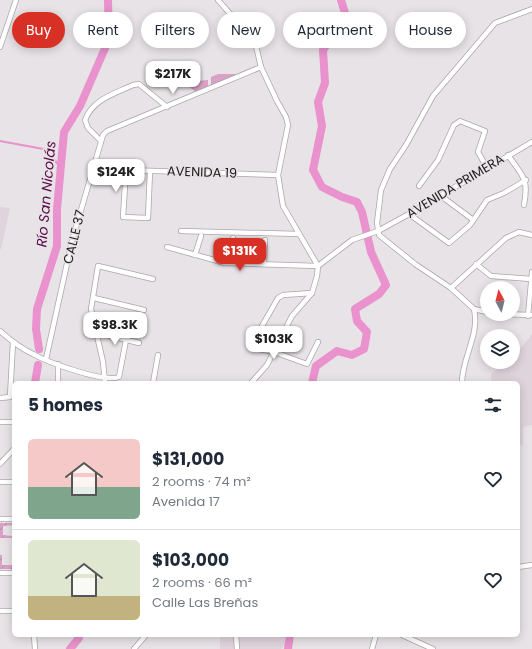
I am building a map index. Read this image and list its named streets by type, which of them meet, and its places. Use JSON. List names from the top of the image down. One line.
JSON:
{"streets":{"street":["AVENIDA 19","AVENIDA PRIMERA","CALLE 37"]},"water":["Río San Nicolás"],"north":"top","page":{"chip":["Buy","Rent","Filters","New","Apartment","House"],"price":["$217K","$124K","$131K","$98.3K","$103K"],"heading":"5 homes","list":[{"name":"$131,000","note":"2 rooms · 74 m² · Avenida 17"},{"name":"$103,000","note":"2 rooms · 66 m² · Calle Las Breñas"}]}}
